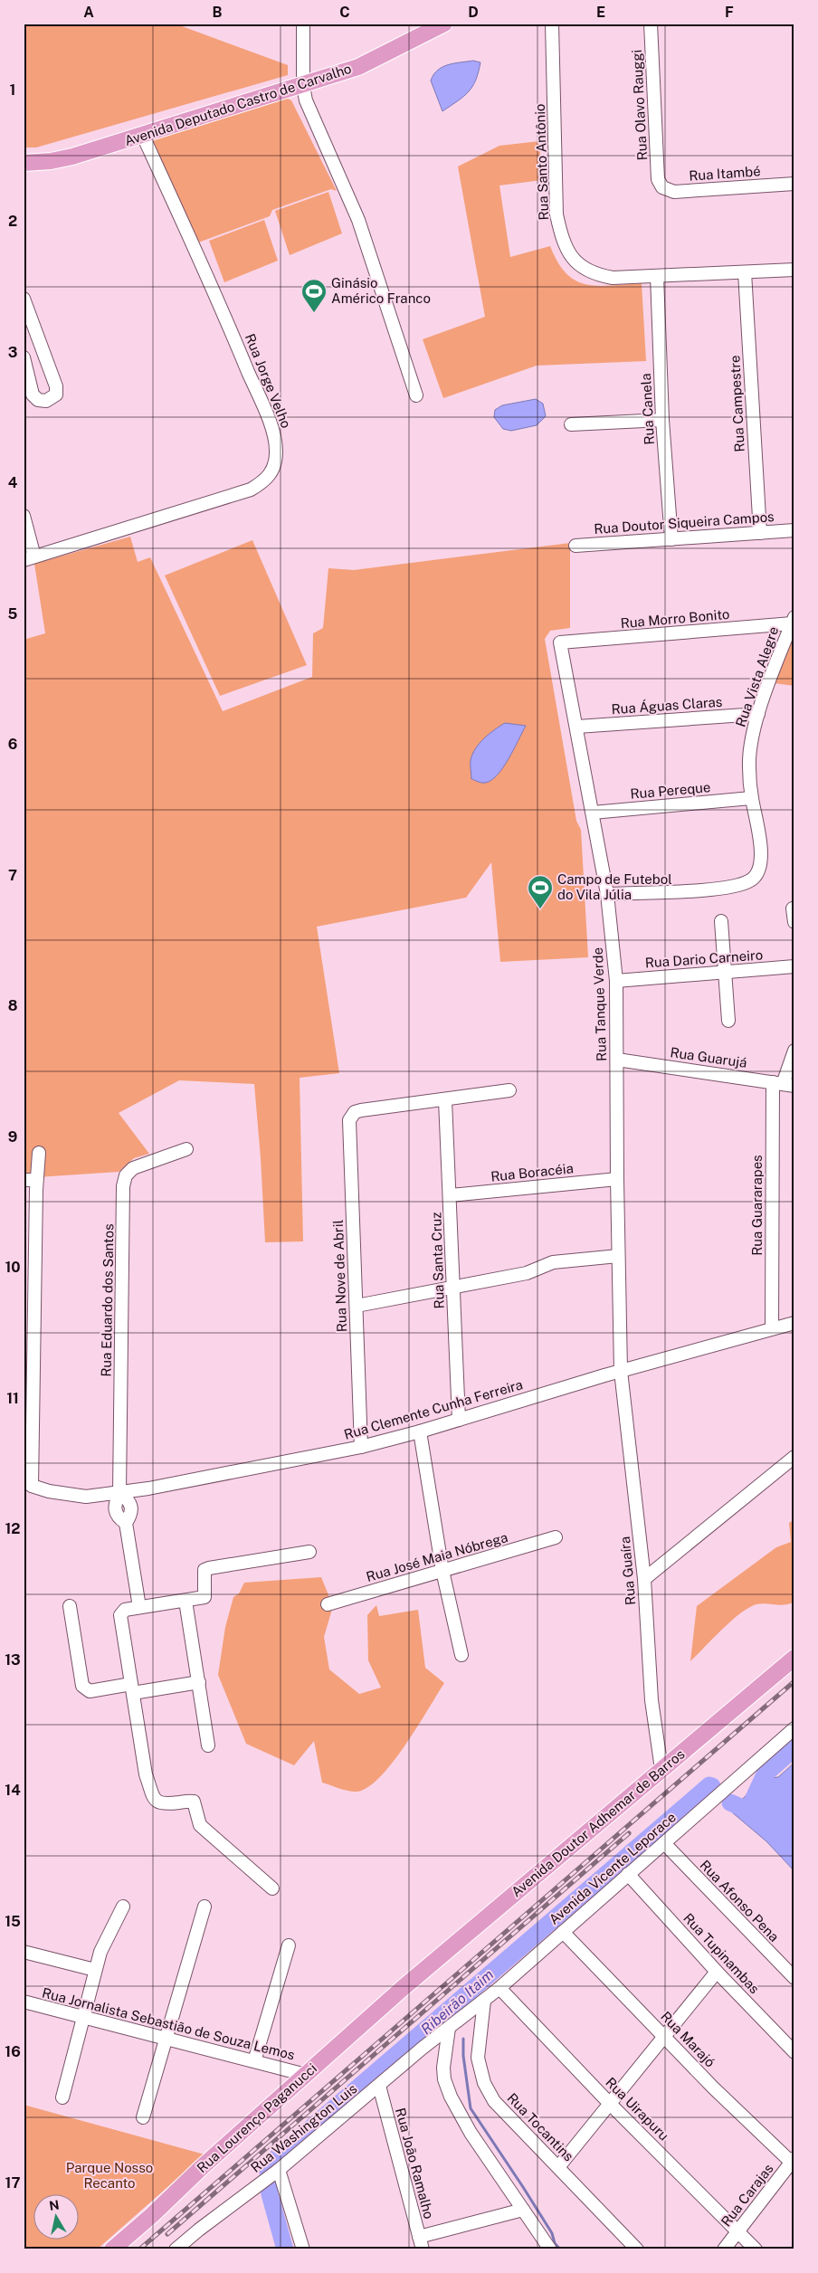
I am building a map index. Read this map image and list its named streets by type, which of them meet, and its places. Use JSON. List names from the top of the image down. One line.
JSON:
{"streets":{"main road":["Avenida Deputado Castro de Carvalho","Avenida Doutor Adhemar de Barros","Rua Lourenço Paganucci"],"street":["Rua Olavo Rauggi","Rua Santo Antônio","Rua Itambé","Rua Jorge Velho","Rua Campestre","Rua Canela","Rua Doutor Siqueira Campos","Rua Morro Bonito","Rua Vista Alegre","Rua Águas Claras","Rua Pereque","Rua Dario Carneiro","Rua Tanque Verde","Rua Guarujá","Rua Boracéia","Rua Guararapes","Rua Santa Cruz","Rua Nove de Abril","Rua Eduardo dos Santos","Rua Clemente Cunha Ferreira","Rua José Maia Nóbrega","Rua Guaíra","Avenida Vicente Leporace","Rua Afonso Pena","Rua Tupinambas","Rua Jornalista Sebastião de Souza Lemos","Rua Marajó","Rua Uirapuru","Rua Tocantins","Rua Washington Luis","Rua João Ramalho","Rua Carajas"]},"crossings":[["Avenida Deputado Castro de Carvalho","Rua Jorge Velho"],["Rua Olavo Rauggi","Rua Itambé"],["Rua Santo Antônio","Rua Campestre"],["Rua Santo Antônio","Rua Canela"],["Rua Campestre","Rua Doutor Siqueira Campos"],["Rua Canela","Rua Doutor Siqueira Campos"],["Rua Morro Bonito","Rua Vista Alegre"],["Rua Morro Bonito","Rua Tanque Verde"],["Rua Vista Alegre","Rua Águas Claras"],["Rua Vista Alegre","Rua Pereque"],["Rua Vista Alegre","Rua Tanque Verde"],["Rua Águas Claras","Rua Tanque Verde"],["Rua Pereque","Rua Tanque Verde"],["Rua Dario Carneiro","Rua Tanque Verde"],["Rua Tanque Verde","Rua Guarujá"],["Rua Tanque Verde","Rua Boracéia"],["Rua Tanque Verde","Rua Clemente Cunha Ferreira"],["Rua Tanque Verde","Rua Guaíra"],["Rua Guarujá","Rua Guararapes"],["Rua Boracéia","Rua Santa Cruz"],["Rua Guararapes","Rua Clemente Cunha Ferreira"],["Rua Santa Cruz","Rua Nove de Abril"],["Rua Santa Cruz","Rua Clemente Cunha Ferreira"],["Rua Nove de Abril","Rua Clemente Cunha Ferreira"],["Rua Eduardo dos Santos","Rua Clemente Cunha Ferreira"],["Rua Clemente Cunha Ferreira","Rua Guaíra"],["Rua Guaíra","Avenida Doutor Adhemar de Barros"],["Avenida Doutor Adhemar de Barros","Rua Lourenço Paganucci"],["Avenida Vicente Leporace","Rua Afonso Pena"],["Avenida Vicente Leporace","Rua Tupinambas"],["Avenida Vicente Leporace","Rua Marajó"],["Avenida Vicente Leporace","Rua Uirapuru"],["Avenida Vicente Leporace","Rua Tocantins"],["Avenida Vicente Leporace","Rua Washington Luis"],["Rua Jornalista Sebastião de Souza Lemos","Rua Lourenço Paganucci"],["Rua Marajó","Rua Carajas"],["Rua Uirapuru","Rua Carajas"],["Rua Washington Luis","Rua João Ramalho"]],"water":["Ribeirão Itaim"],"parks":["Parque Nosso Recanto"],"places":{"sports":["Ginásio Américo Franco","Campo de Futebol do Vila Júlia"]},"north":"top","grid":{"columns":["A","B","C","D","E","F"],"rows":["1","2","3","4","5","6","7","8","9","10","11","12","13","14","15","16","17"]}}
